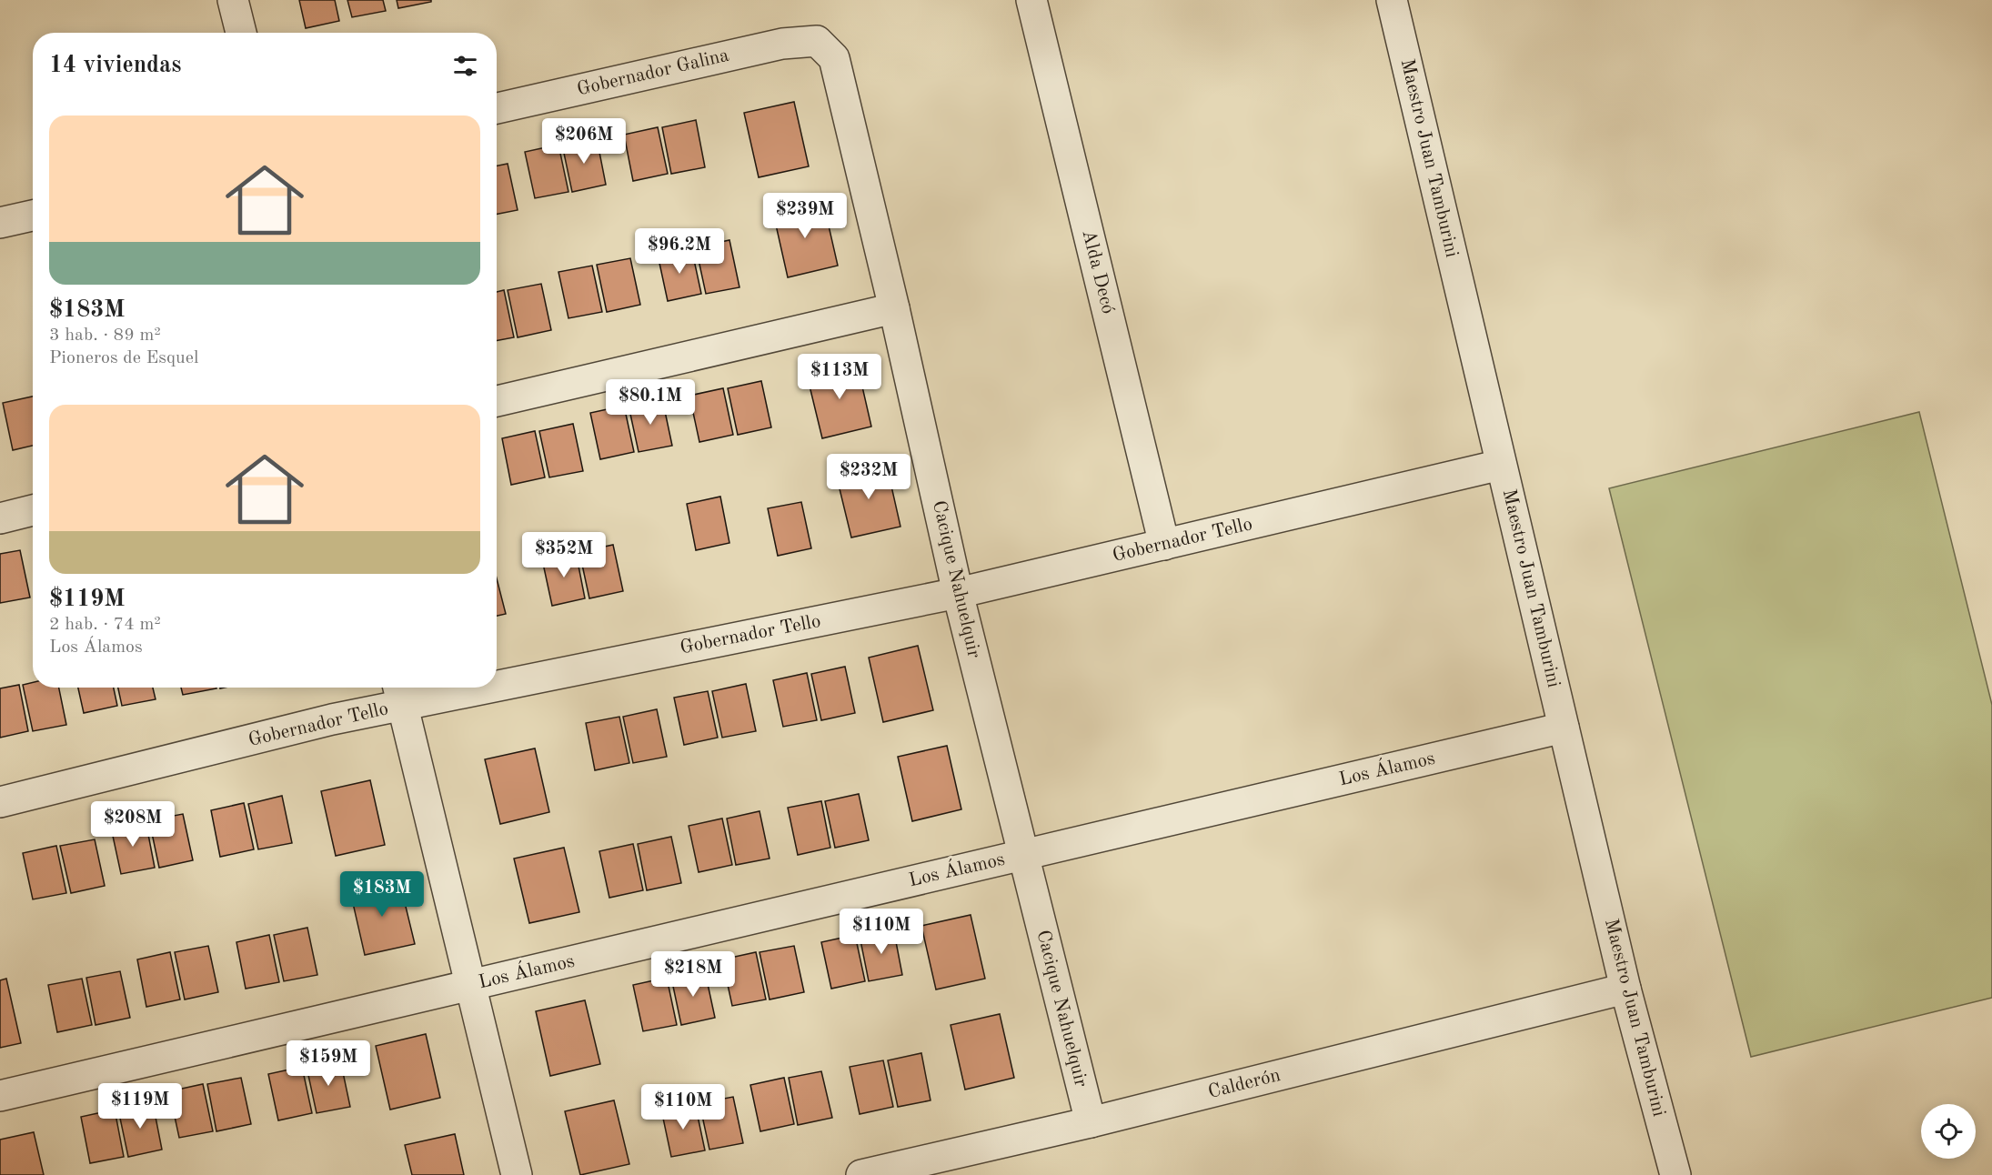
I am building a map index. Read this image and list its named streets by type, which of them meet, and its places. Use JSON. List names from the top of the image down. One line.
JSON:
{"streets":{"street":["Gobernador Galina","Maestro Juan Tamburini","Alda Decó","Gobernador Tello","Cacique Nahuelquir","Los Álamos","Calderón"]},"crossings":[["Gobernador Galina","Cacique Nahuelquir"],["Maestro Juan Tamburini","Gobernador Tello"],["Maestro Juan Tamburini","Los Álamos"],["Maestro Juan Tamburini","Calderón"],["Alda Decó","Gobernador Tello"],["Gobernador Tello","Cacique Nahuelquir"],["Cacique Nahuelquir","Los Álamos"],["Cacique Nahuelquir","Calderón"]],"page":{"heading":"14 viviendas","list":[{"name":"$183M","note":"3 hab. · 89 m² · Pioneros de Esquel"},{"name":"$119M","note":"2 hab. · 74 m² · Los Álamos"}],"price":["$206M","$239M","$96.2M","$113M","$80.1M","$232M","$352M","$208M","$183M","$110M","$218M","$159M","$119M","$110M"]}}
